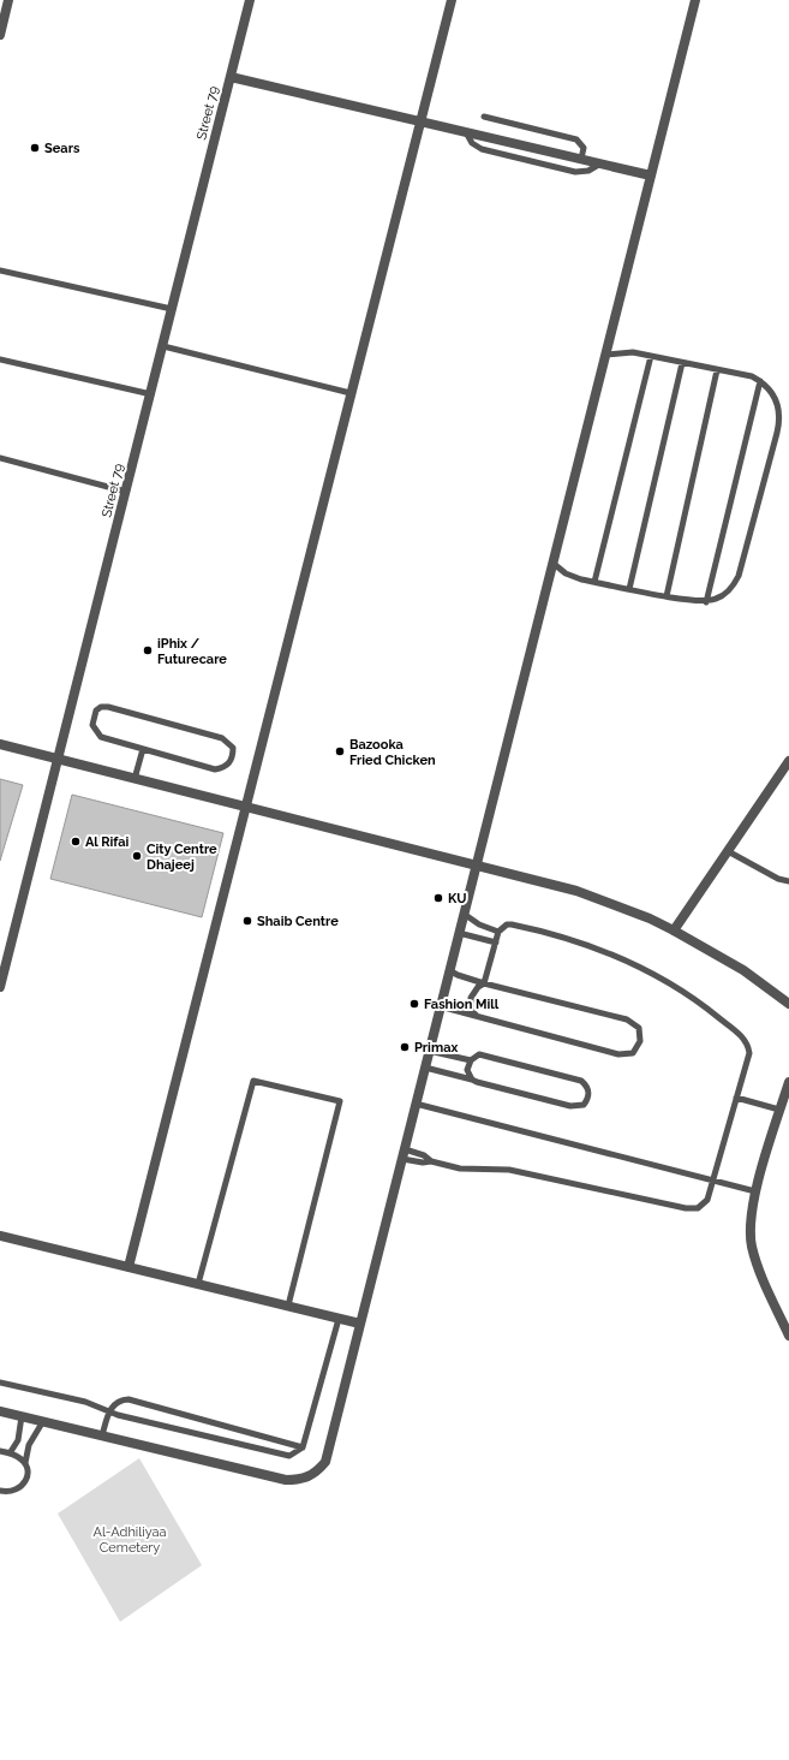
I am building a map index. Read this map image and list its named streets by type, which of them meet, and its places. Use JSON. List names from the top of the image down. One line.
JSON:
{"streets":{"street":["Street 79"]},"parks":["Al-Adhiliyaa Cemetery"],"places":["Sears","iPhix / Futurecare","Bazooka Fried Chicken","Al Rifai","City Centre Dhajeej","KU","Shaib Centre","Fashion Mill","Primax"]}
